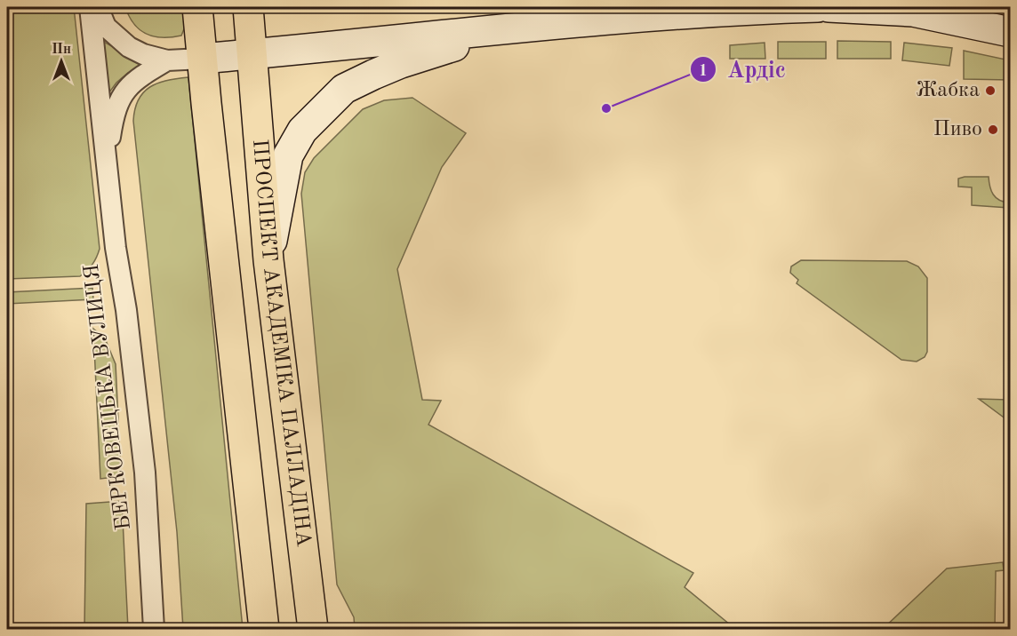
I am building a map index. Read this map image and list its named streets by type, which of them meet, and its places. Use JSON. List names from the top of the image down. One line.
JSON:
{"streets":{"highway":["ПРОСПЕКТ АКАДЕМІКА ПАЛЛАДІНА"],"street":["БЕРКОВЕЦЬКА ВУЛИЦЯ"]},"places":["Жабка","Ардіс","Пиво"],"north":"top"}
